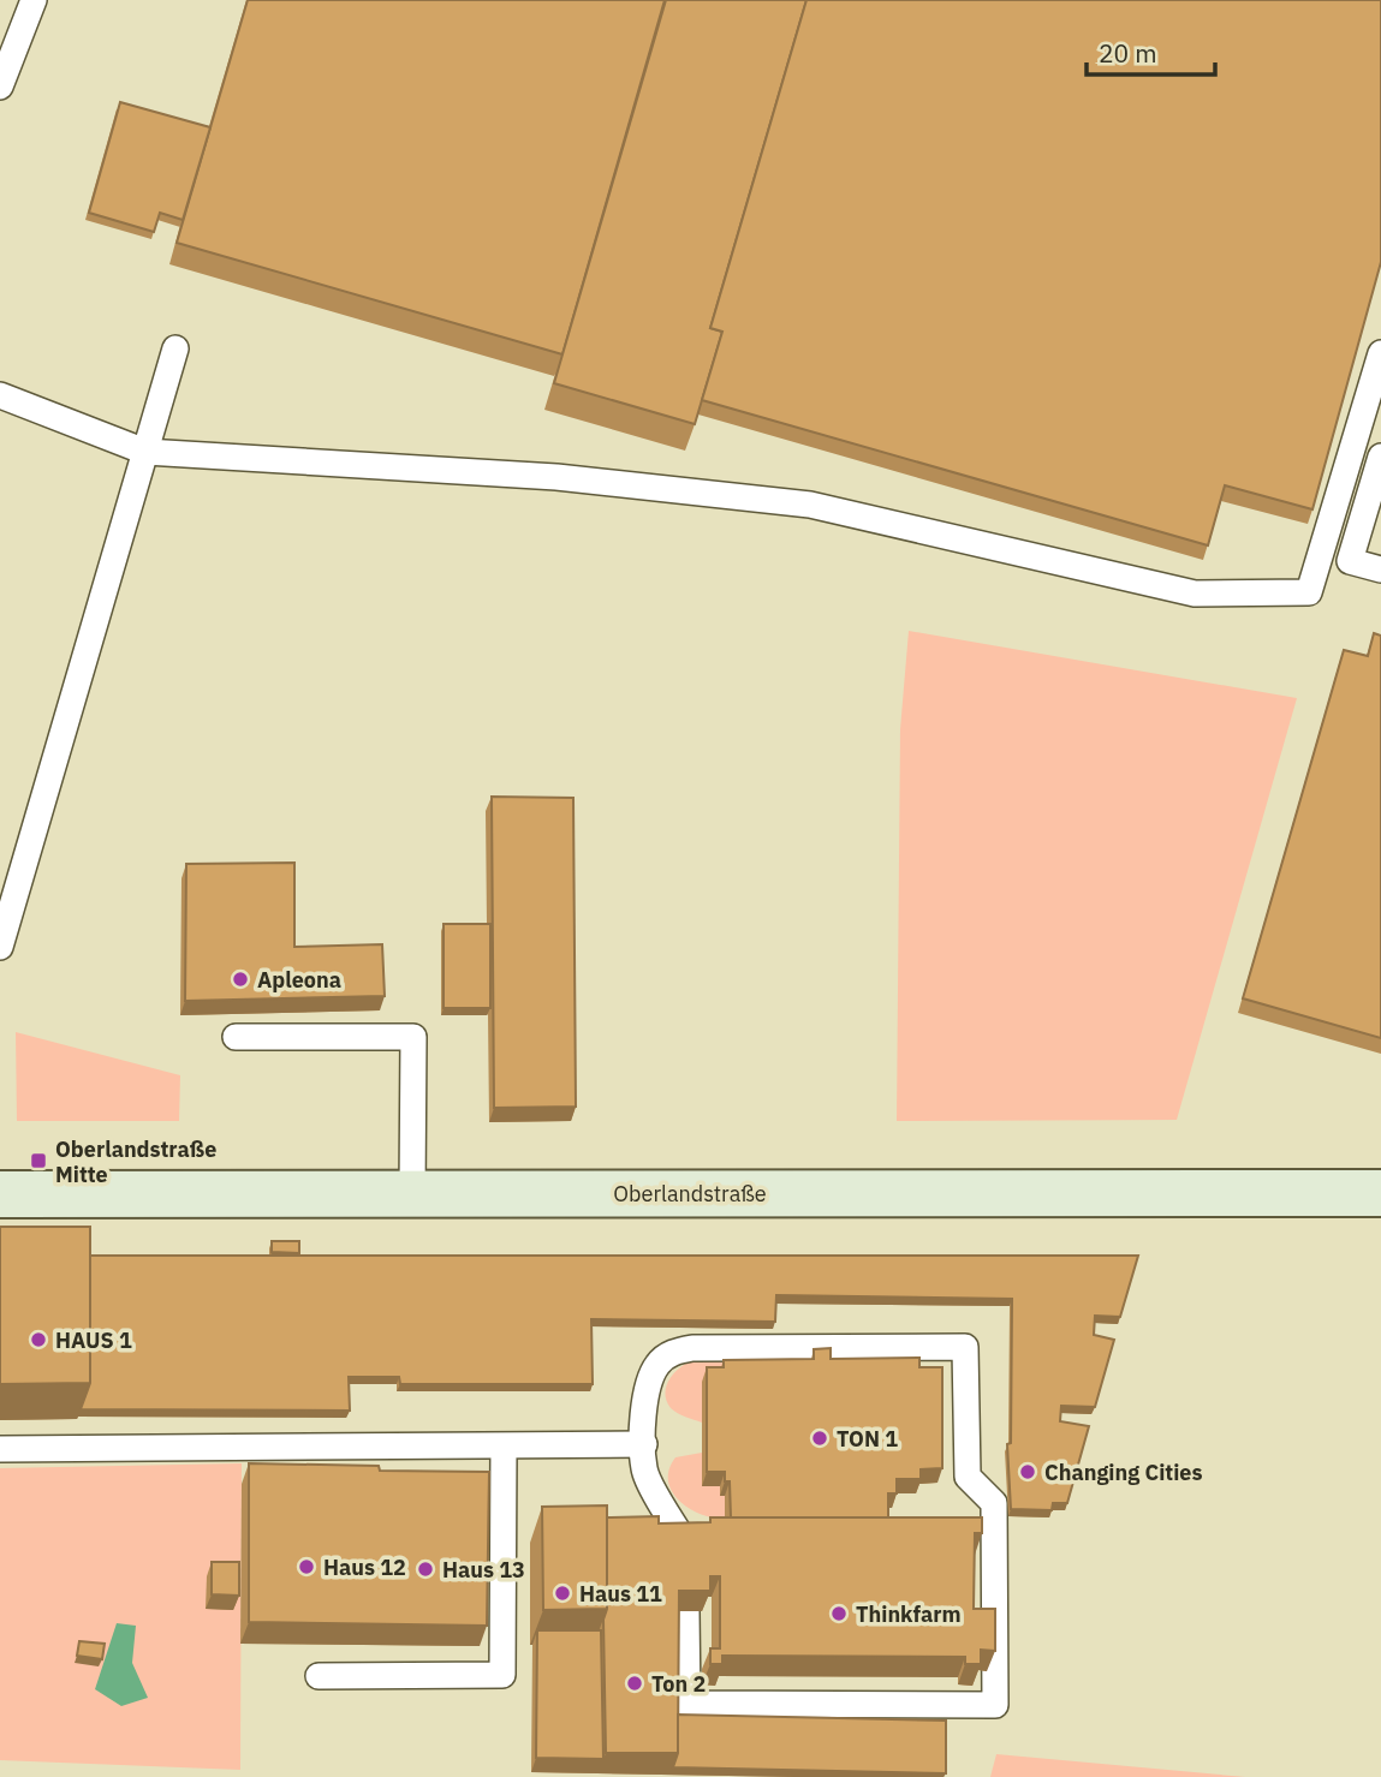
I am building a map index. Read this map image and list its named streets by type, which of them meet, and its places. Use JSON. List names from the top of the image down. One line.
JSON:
{"streets":{"street":["Oberlandstraße"]},"places":{"other":["Apleona","HAUS 1","TON 1","Changing Cities","Haus 12","Haus 13","Haus 11","Thinkfarm","Ton 2"],"transit":["Oberlandstraße Mitte"]},"scale_bar":"20 m"}
